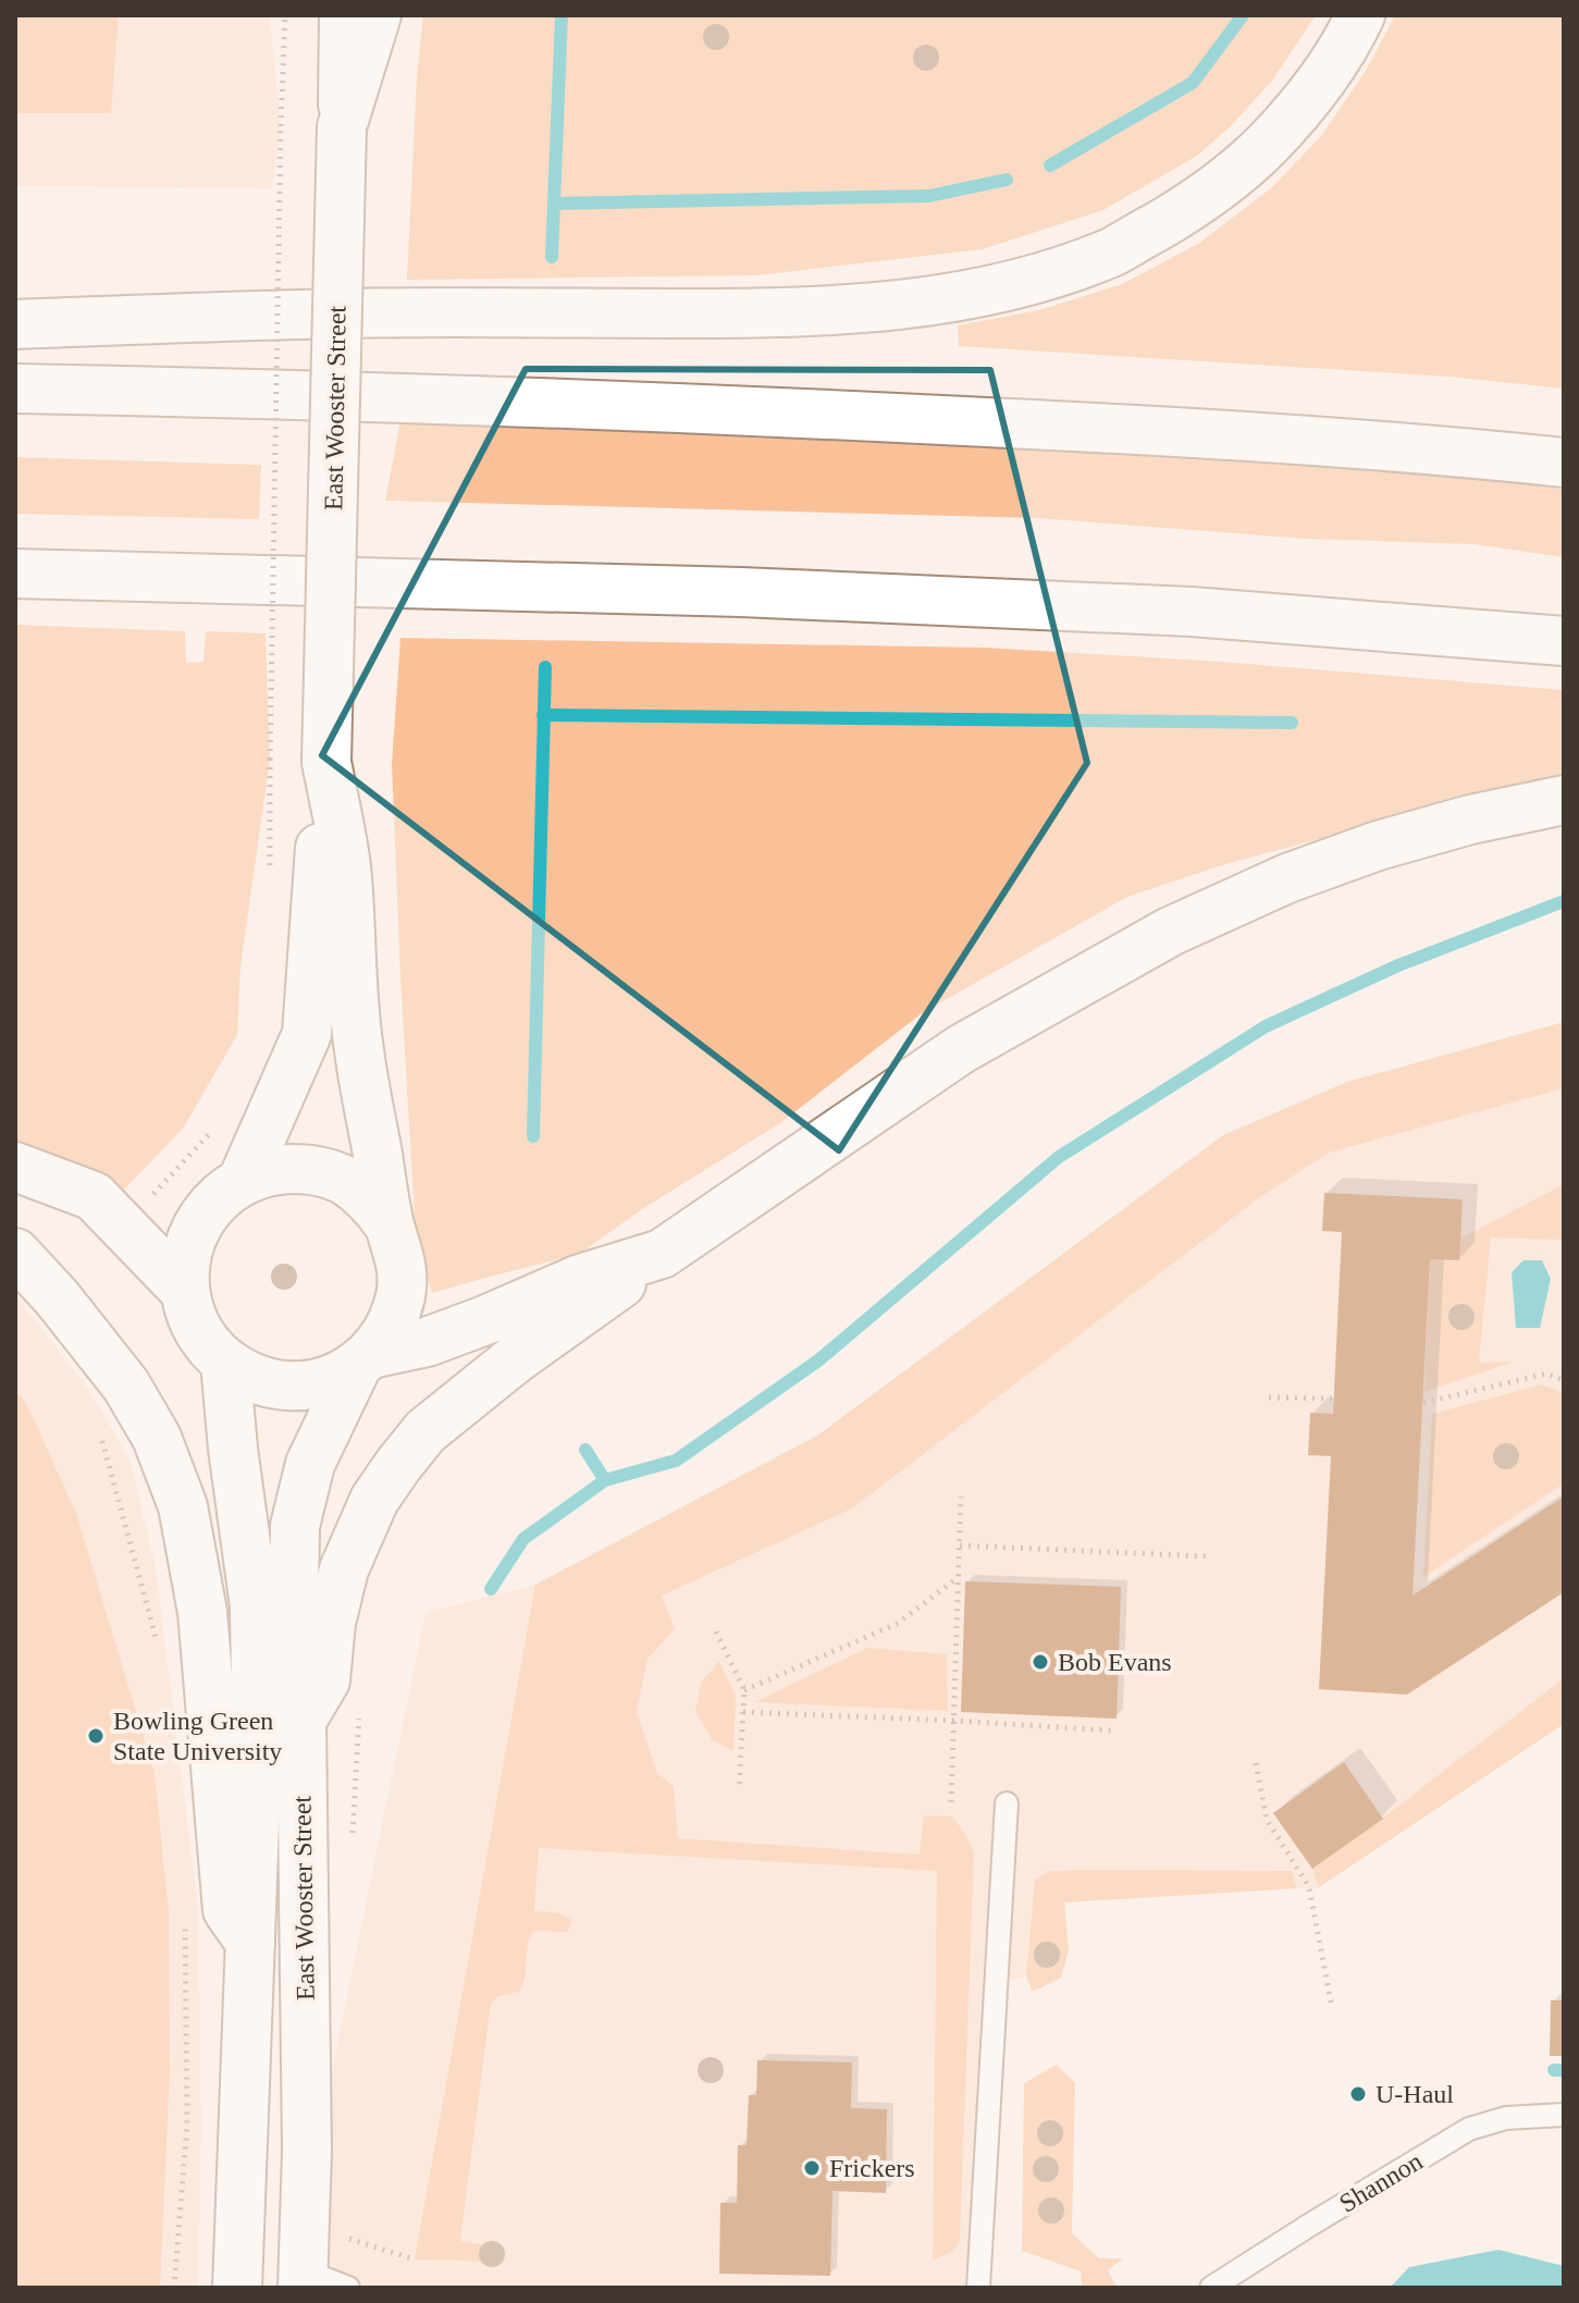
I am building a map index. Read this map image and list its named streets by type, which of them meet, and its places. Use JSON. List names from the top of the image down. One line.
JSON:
{"streets":{"main road":["East Wooster Street"],"lane":["Shannon"]},"places":["Bob Evans","Bowling Green State University","U-Haul","Frickers"]}
